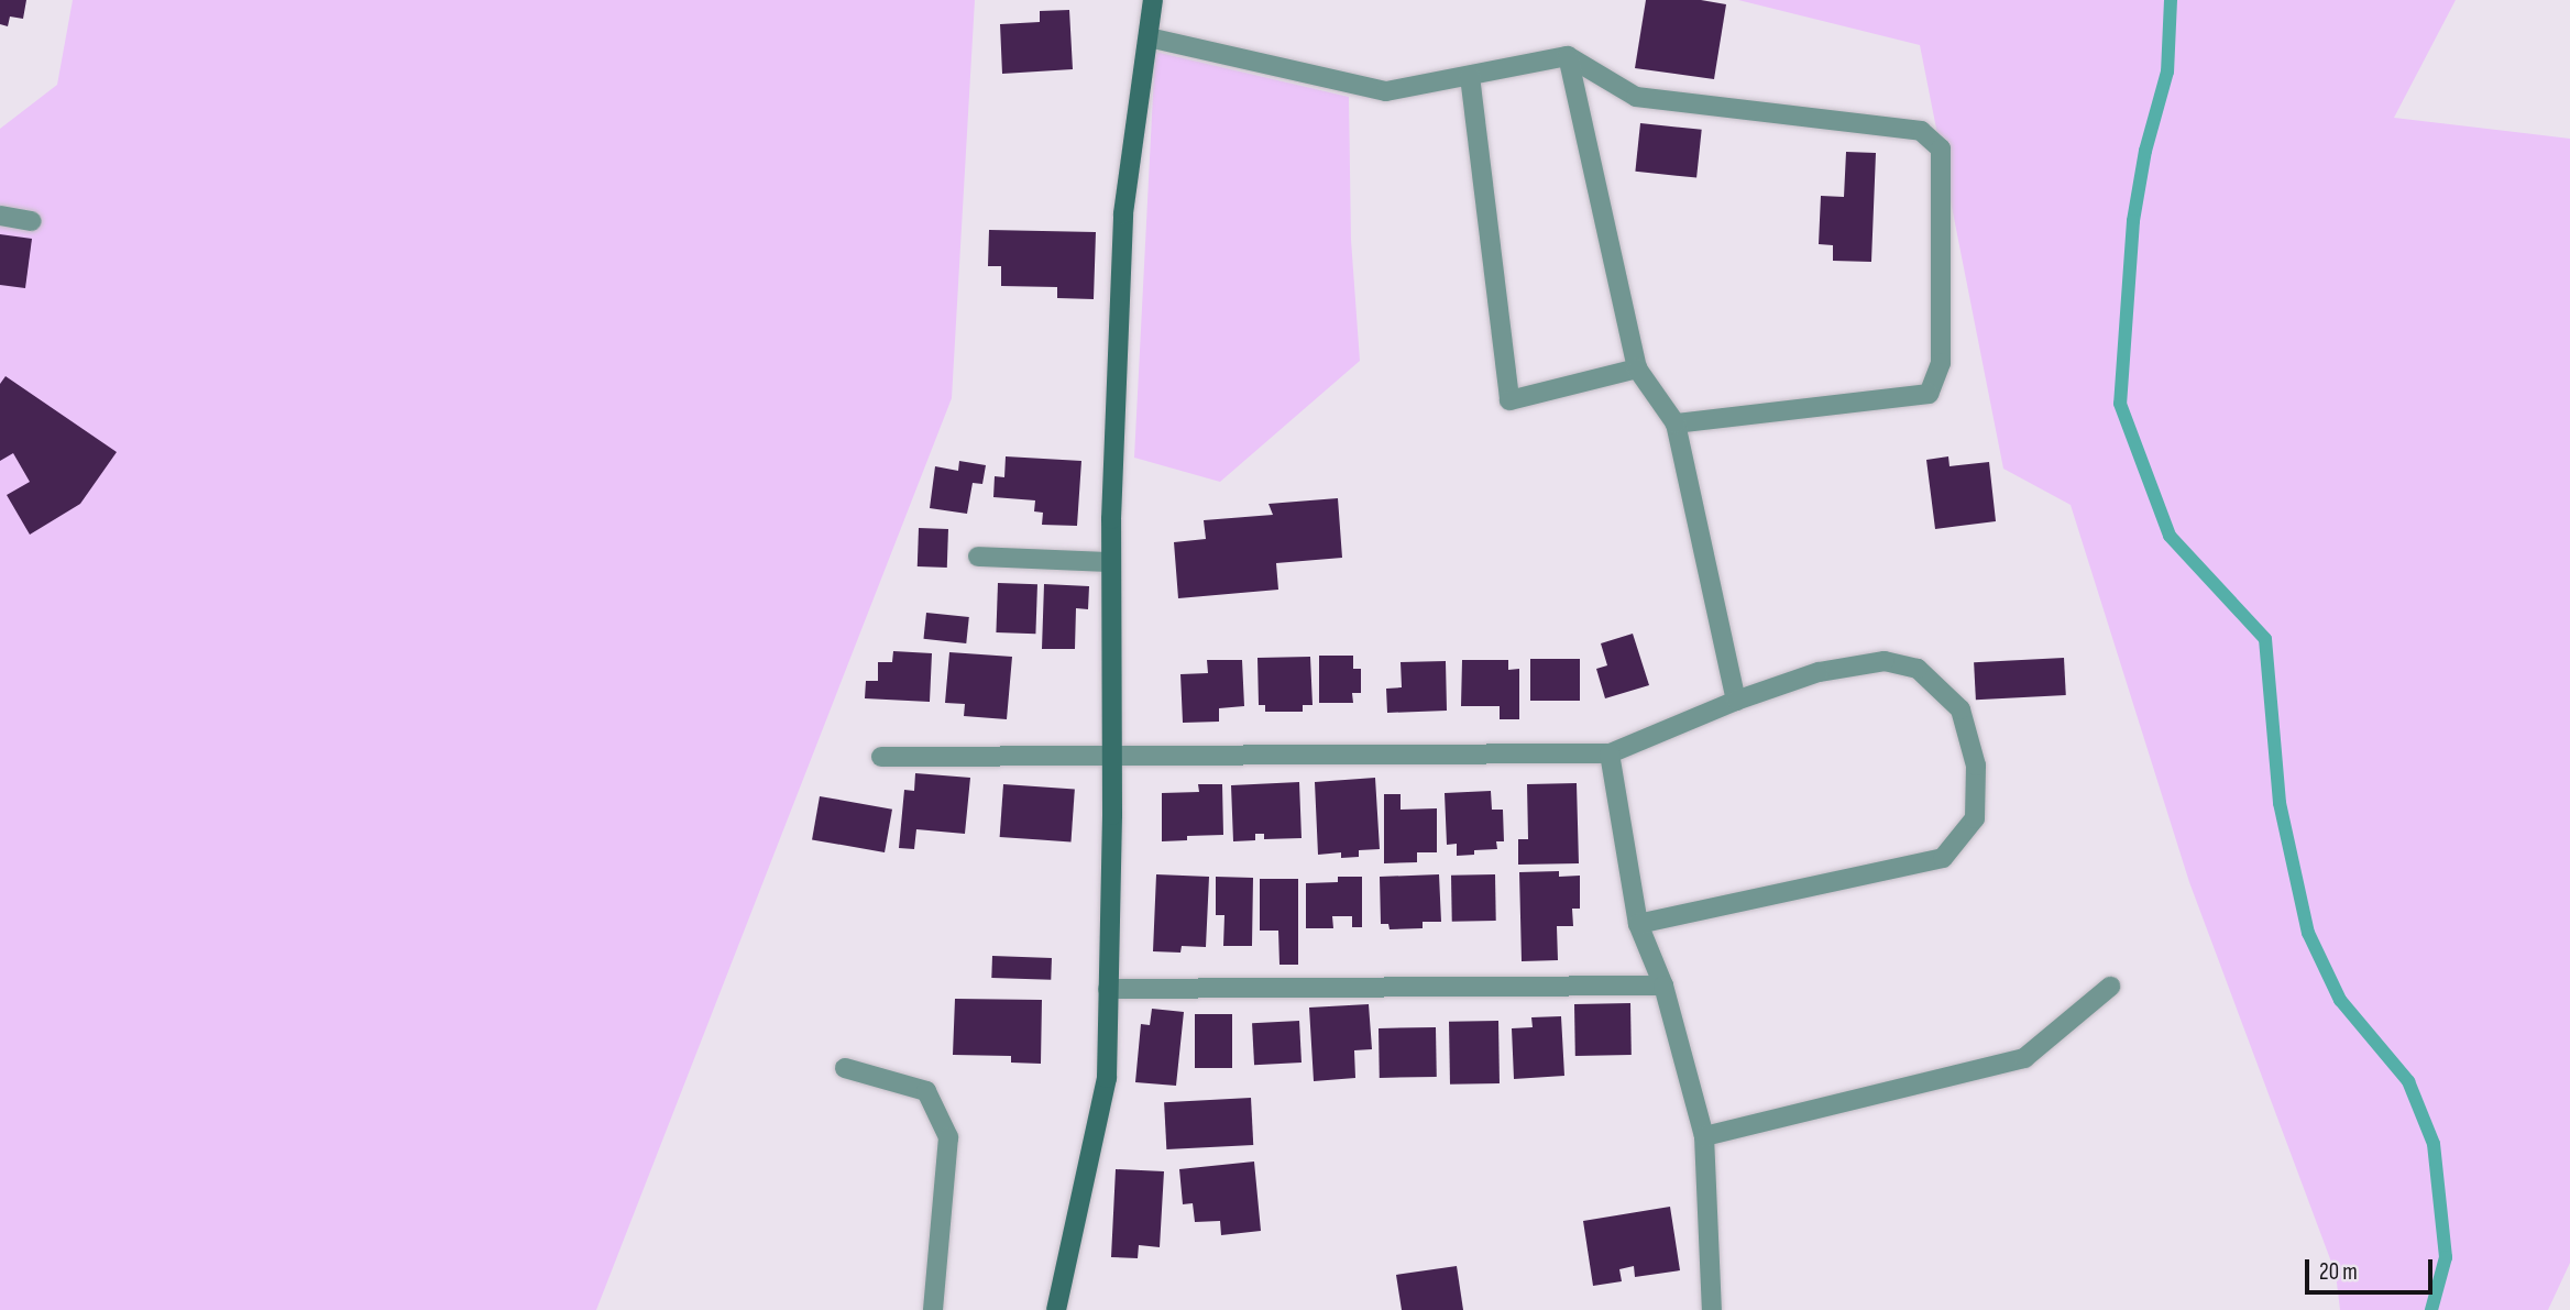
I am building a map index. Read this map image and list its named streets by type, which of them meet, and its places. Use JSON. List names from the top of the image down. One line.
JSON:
{"scale_bar":"20 m"}
